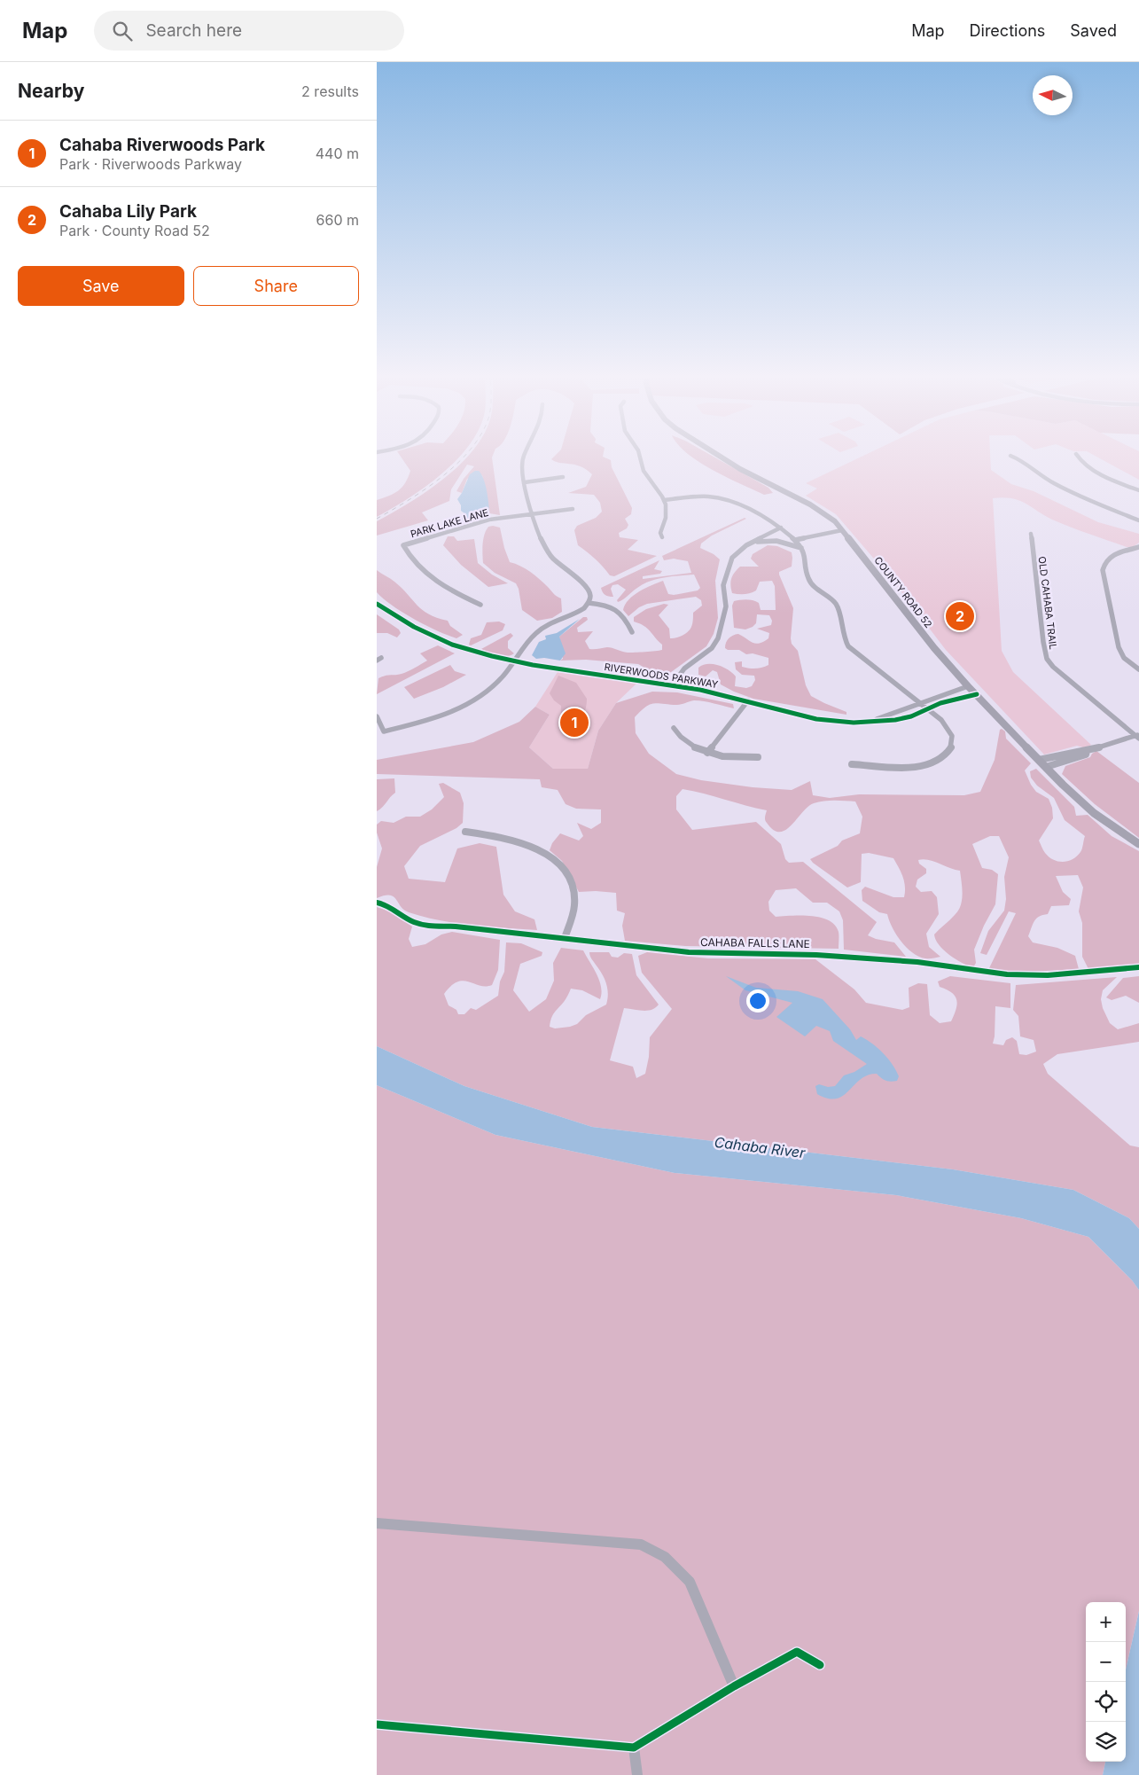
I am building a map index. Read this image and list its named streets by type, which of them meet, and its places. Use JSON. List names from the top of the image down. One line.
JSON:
{"streets":{"main road":["COUNTY ROAD 52"],"street":["PARK LAKE LANE","OLD CAHABA TRAIL","RIVERWOODS PARKWAY","CAHABA FALLS LANE"]},"crossings":[["COUNTY ROAD 52","RIVERWOODS PARKWAY"]],"water":["Cahaba River"],"north":"left","page":{"header":"Map","search":"Search here","nav":["Map","Directions","Saved"],"heading":["Nearby","2 results"],"list":[{"mark":"1","name":"Cahaba Riverwoods Park","note":"Park · Riverwoods Parkway","value":"440 m"},{"mark":"2","name":"Cahaba Lily Park","note":"Park · County Road 52","value":"660 m"}],"buttons":["Save","Share"],"pins":["2","1"],"map_buttons":["+","−"]}}
